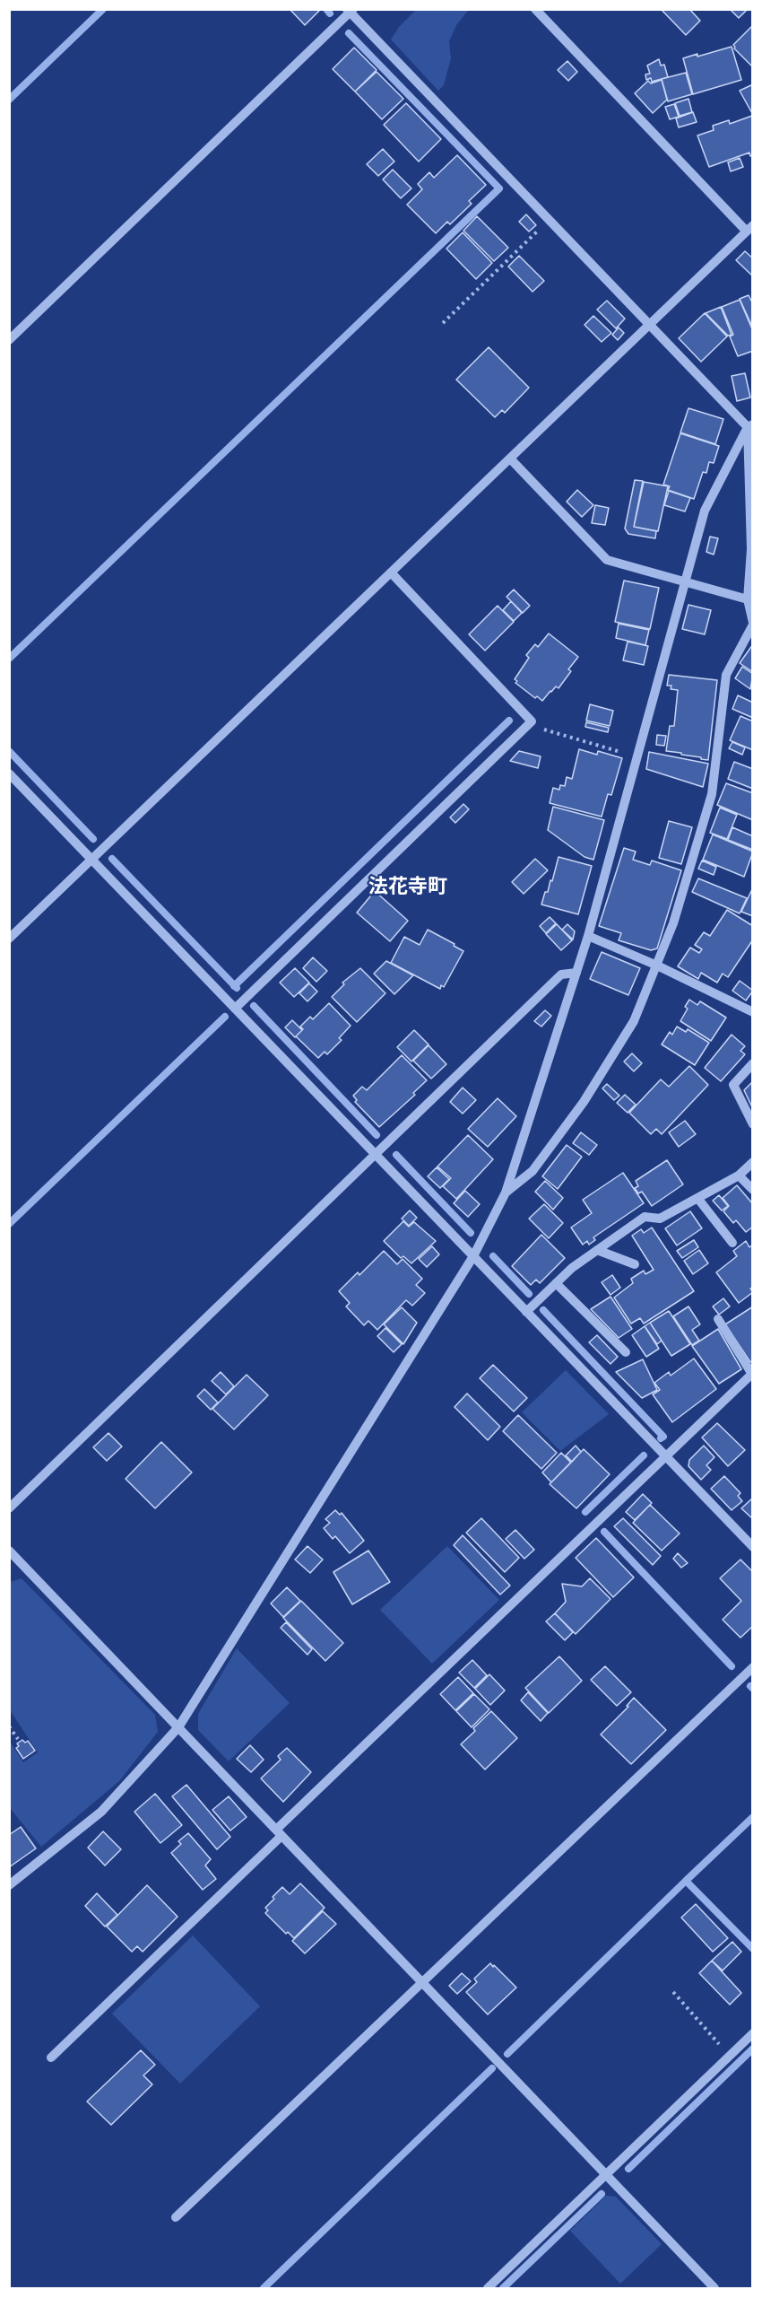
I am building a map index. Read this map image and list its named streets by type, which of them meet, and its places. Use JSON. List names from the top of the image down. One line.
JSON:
{"districts":["法花寺町"]}
